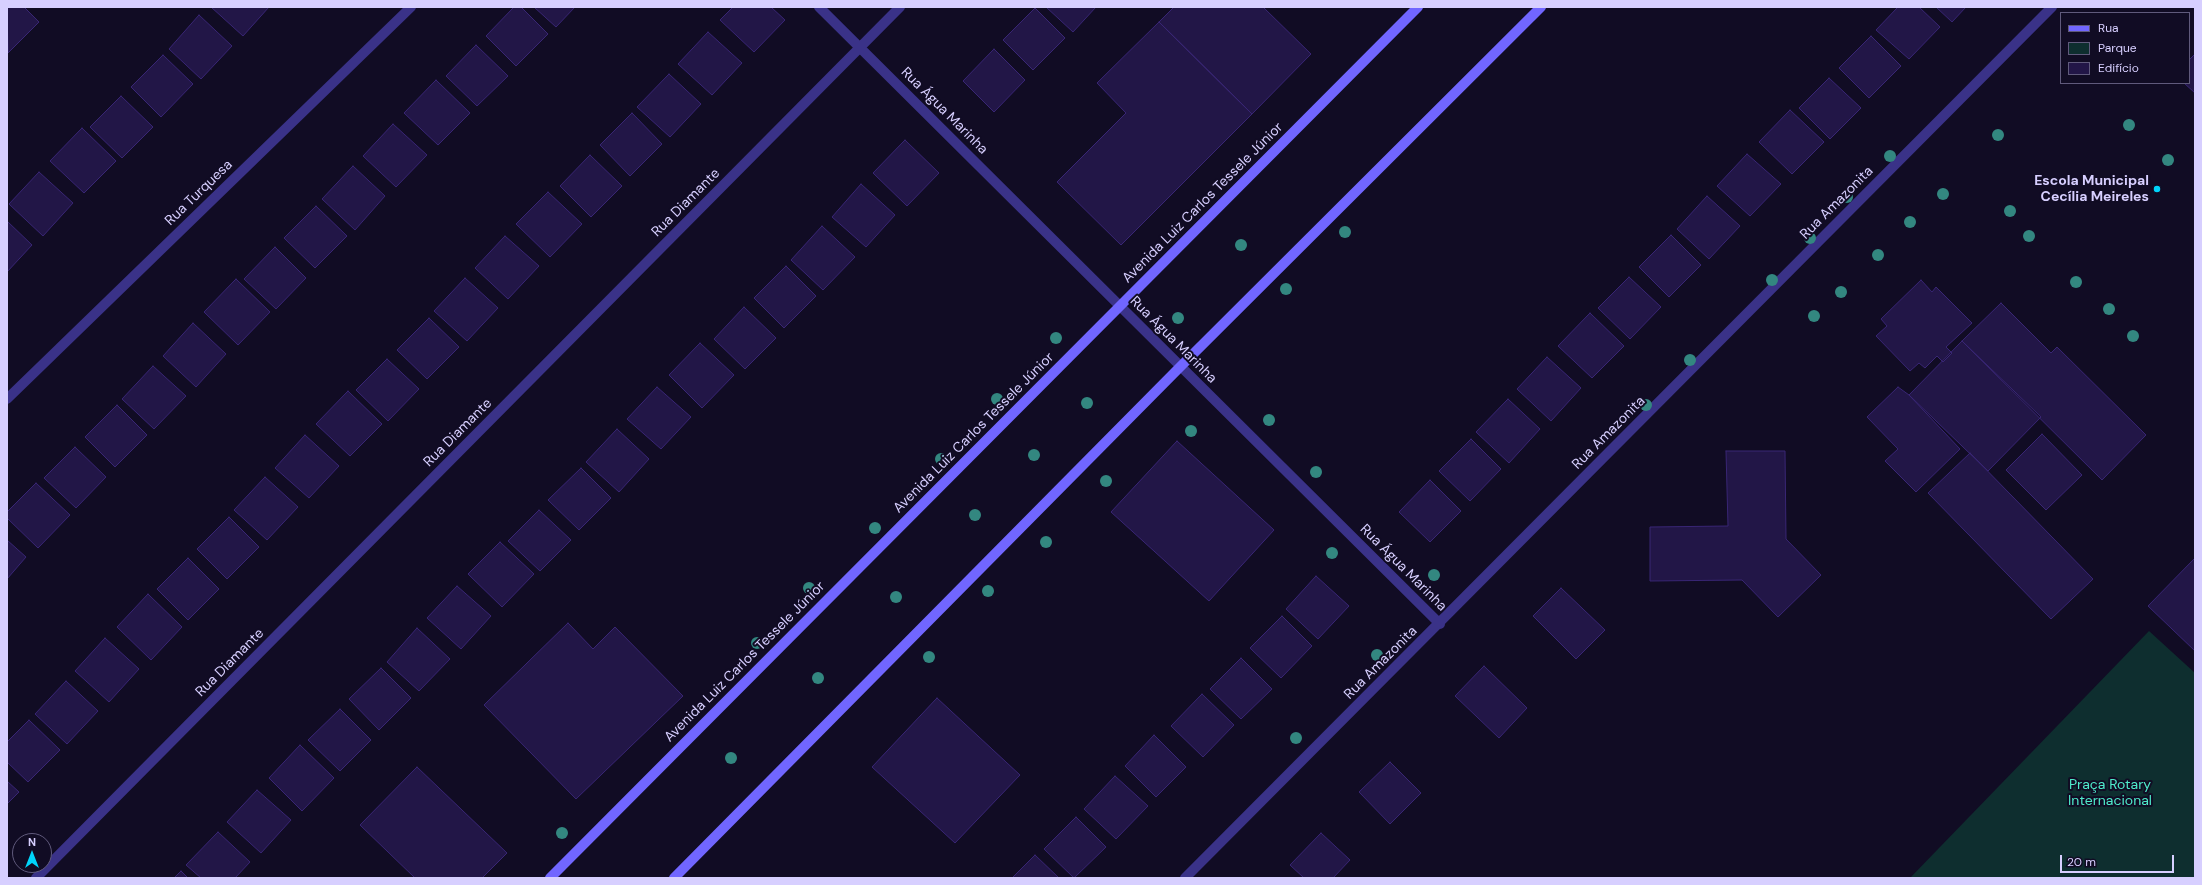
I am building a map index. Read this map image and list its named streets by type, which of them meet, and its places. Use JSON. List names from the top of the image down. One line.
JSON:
{"streets":{"street":["Rua Água Marinha","Rua Turquesa","Rua Diamante","Avenida Luiz Carlos Tessele Júnior","Rua Amazonita"]},"crossings":[["Rua Água Marinha","Rua Diamante"],["Rua Água Marinha","Avenida Luiz Carlos Tessele Júnior"],["Rua Água Marinha","Rua Amazonita"]],"parks":["Praça Rotary Internacional"],"places":["Escola Municipal Cecília Meireles"],"legend":["Rua","Parque","Edifício"],"scale_bar":"20 m","north":"top"}
